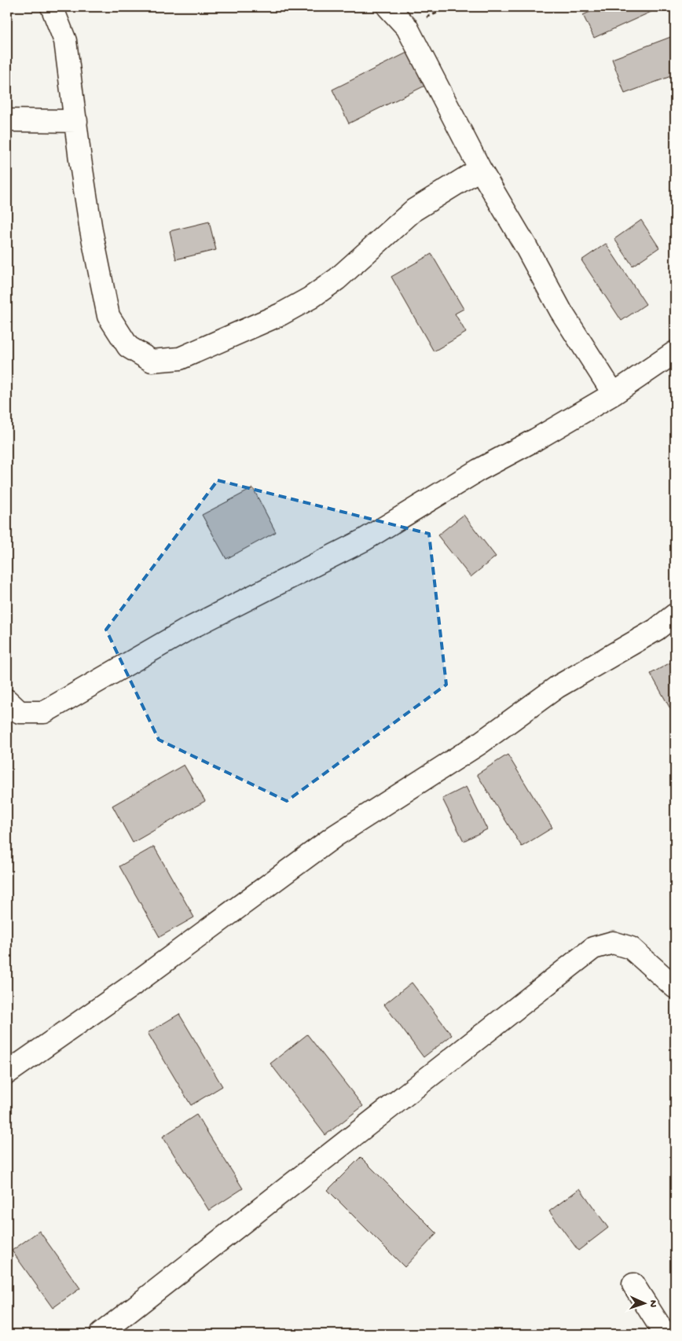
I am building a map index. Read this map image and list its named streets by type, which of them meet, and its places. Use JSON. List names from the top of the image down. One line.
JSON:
{"north":"right"}
